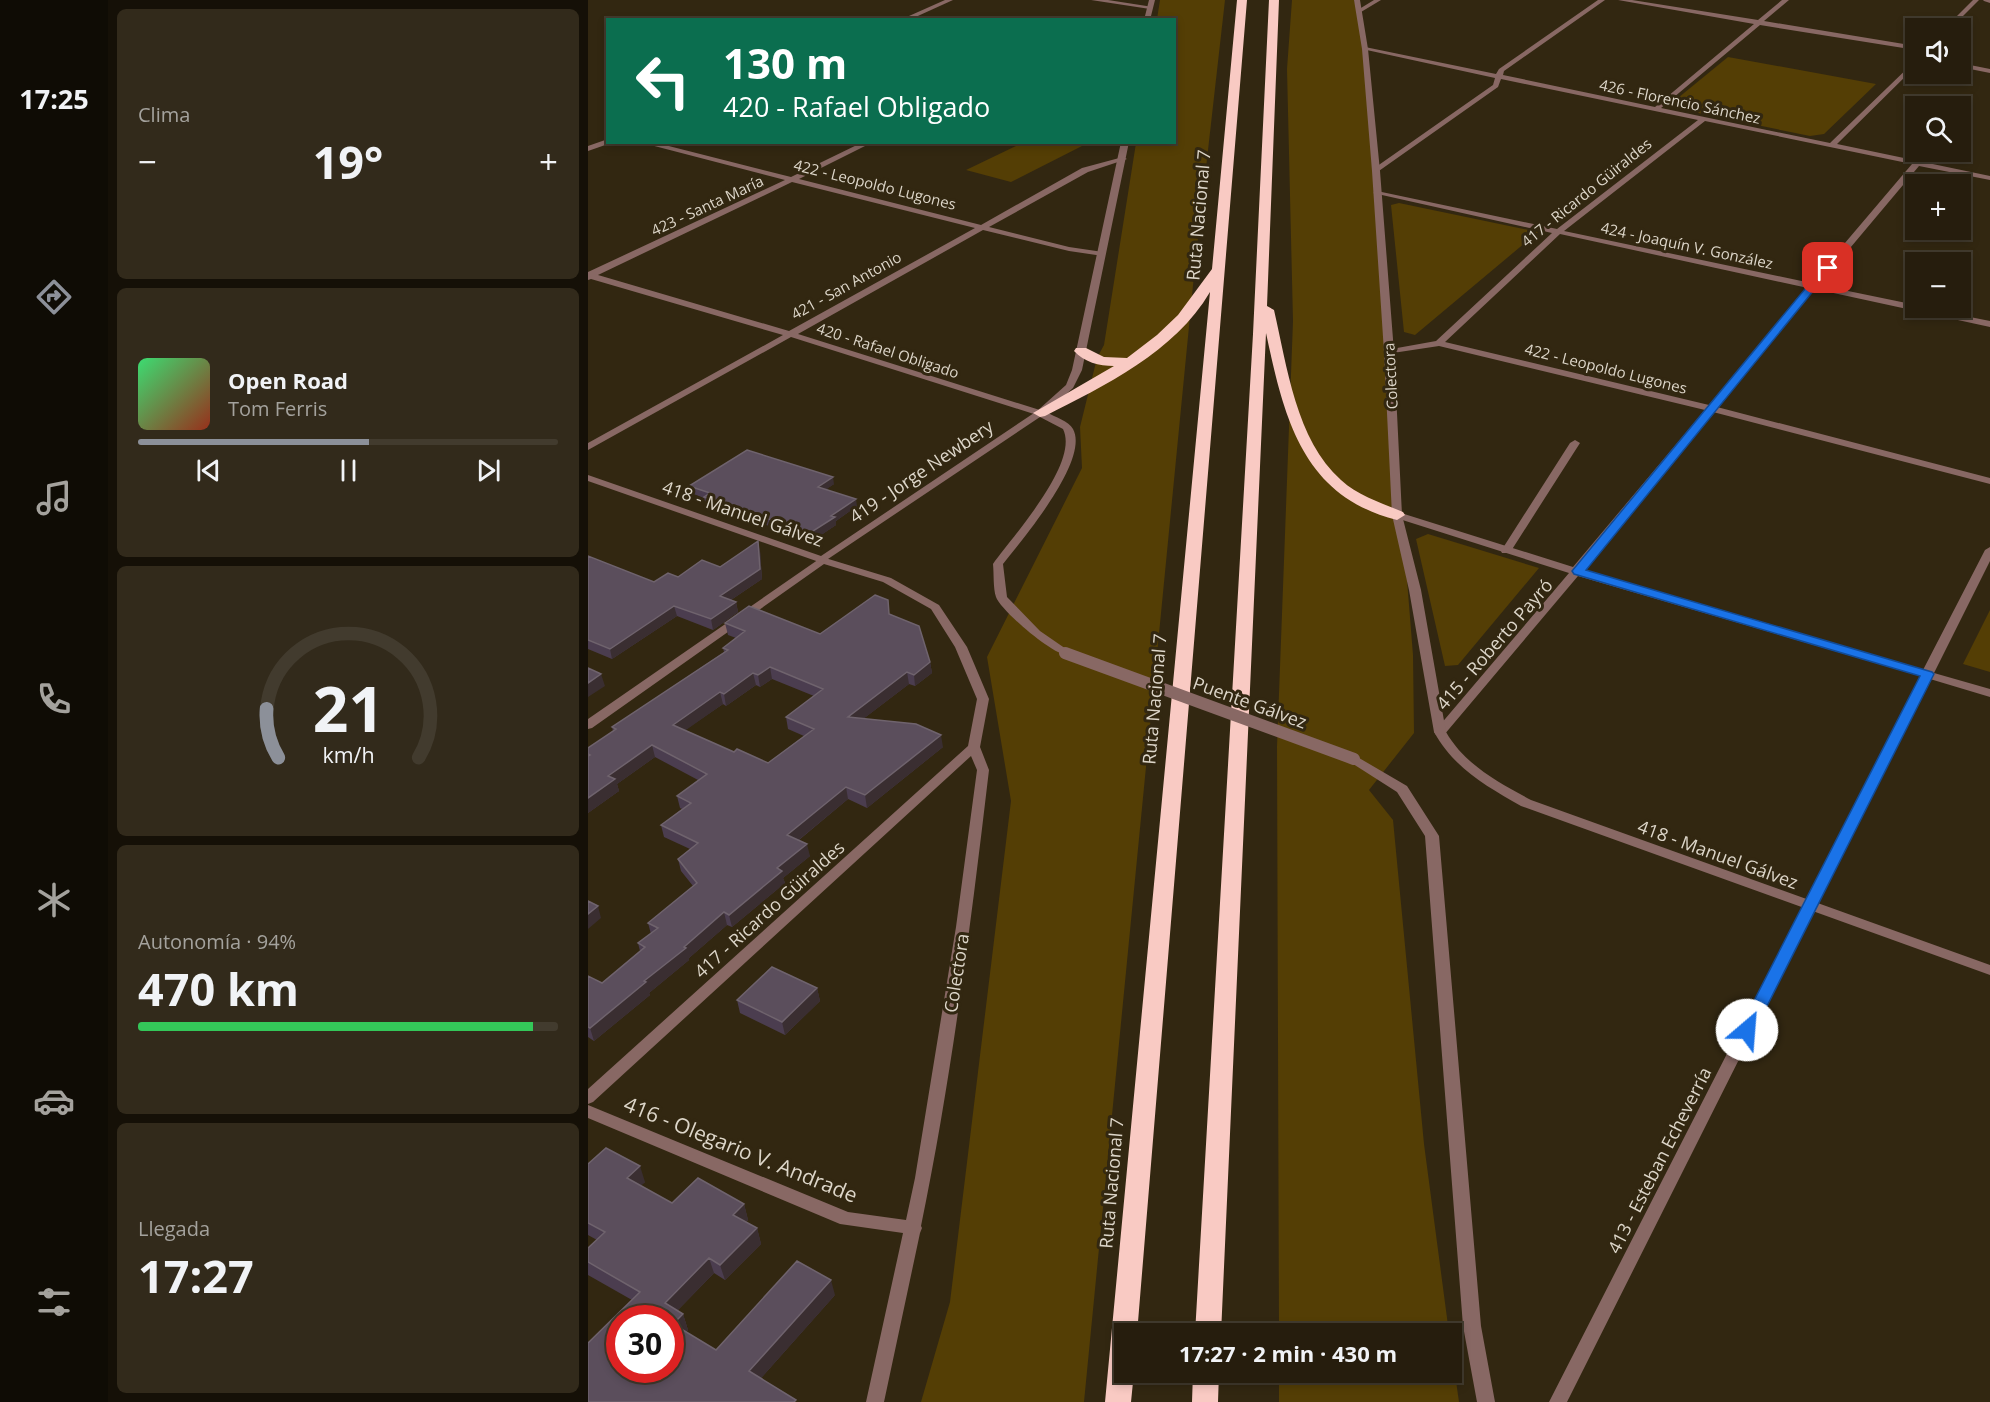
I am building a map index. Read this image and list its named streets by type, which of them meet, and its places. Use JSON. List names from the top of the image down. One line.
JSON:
{"streets":{"highway":["Ruta Nacional 7"],"street":["426 - Florencio Sánchez","422 - Leopoldo Lugones","417 - Ricardo Güiraldes","423 - Santa María","424 - Joaquín V. González","421 - San Antonio","420 - Rafael Obligado","Colectora","419 - Jorge Newbery","418 - Manuel Gálvez","415 - Roberto Payró","Puente Gálvez","416 - Olegario V. Andrade","413 - Esteban Echeverría"]},"crossings":[["426 - Florencio Sánchez","417 - Ricardo Güiraldes"],["426 - Florencio Sánchez","Colectora"],["426 - Florencio Sánchez","415 - Roberto Payró"],["422 - Leopoldo Lugones","417 - Ricardo Güiraldes"],["422 - Leopoldo Lugones","423 - Santa María"],["422 - Leopoldo Lugones","421 - San Antonio"],["422 - Leopoldo Lugones","Colectora"],["422 - Leopoldo Lugones","415 - Roberto Payró"],["417 - Ricardo Güiraldes","424 - Joaquín V. González"],["417 - Ricardo Güiraldes","Colectora"],["423 - Santa María","420 - Rafael Obligado"],["424 - Joaquín V. González","Colectora"],["424 - Joaquín V. González","415 - Roberto Payró"],["421 - San Antonio","420 - Rafael Obligado"],["420 - Rafael Obligado","419 - Jorge Newbery"],["420 - Rafael Obligado","Puente Gálvez"],["Colectora","418 - Manuel Gálvez"],["Colectora","415 - Roberto Payró"],["Colectora","416 - Olegario V. Andrade"],["419 - Jorge Newbery","418 - Manuel Gálvez"],["418 - Manuel Gálvez","413 - Esteban Echeverría"]],"page":{"tabs":"17:25","tile":["Clima",["Autonomía · 94%","470 km"],["Llegada","17:27"]],"map_buttons":["+","−"],"turn":["130 m","420 - Rafael Obligado"],"heat":["−","19°","+"],"song":["Open Road","Tom Ferris"],"limit":"30","trip":"17:27 · 2 min · 430 m","gauge":["21","km/h"]}}
